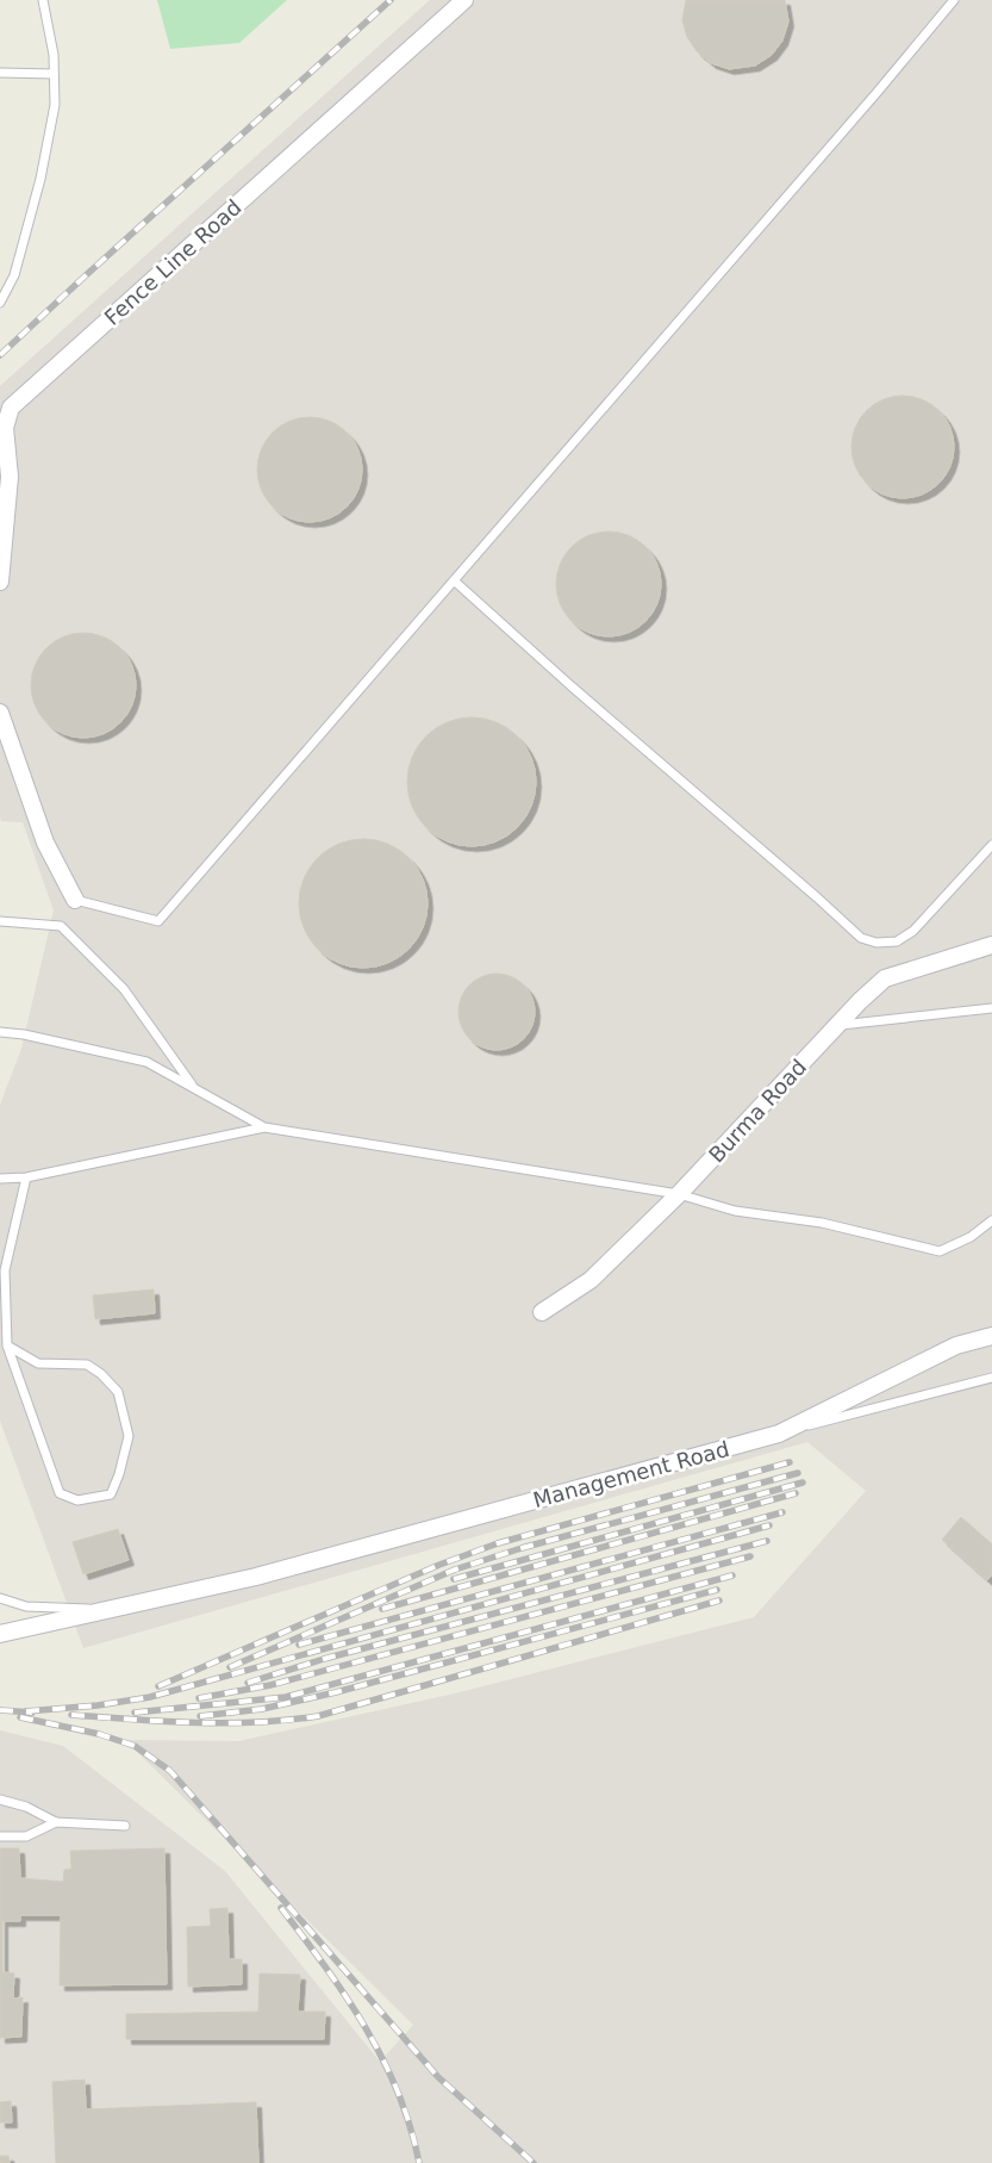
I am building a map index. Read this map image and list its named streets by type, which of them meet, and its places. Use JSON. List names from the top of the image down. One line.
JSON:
{"streets":{"street":["Fence Line Road","Burma Road","Management Road"]}}
